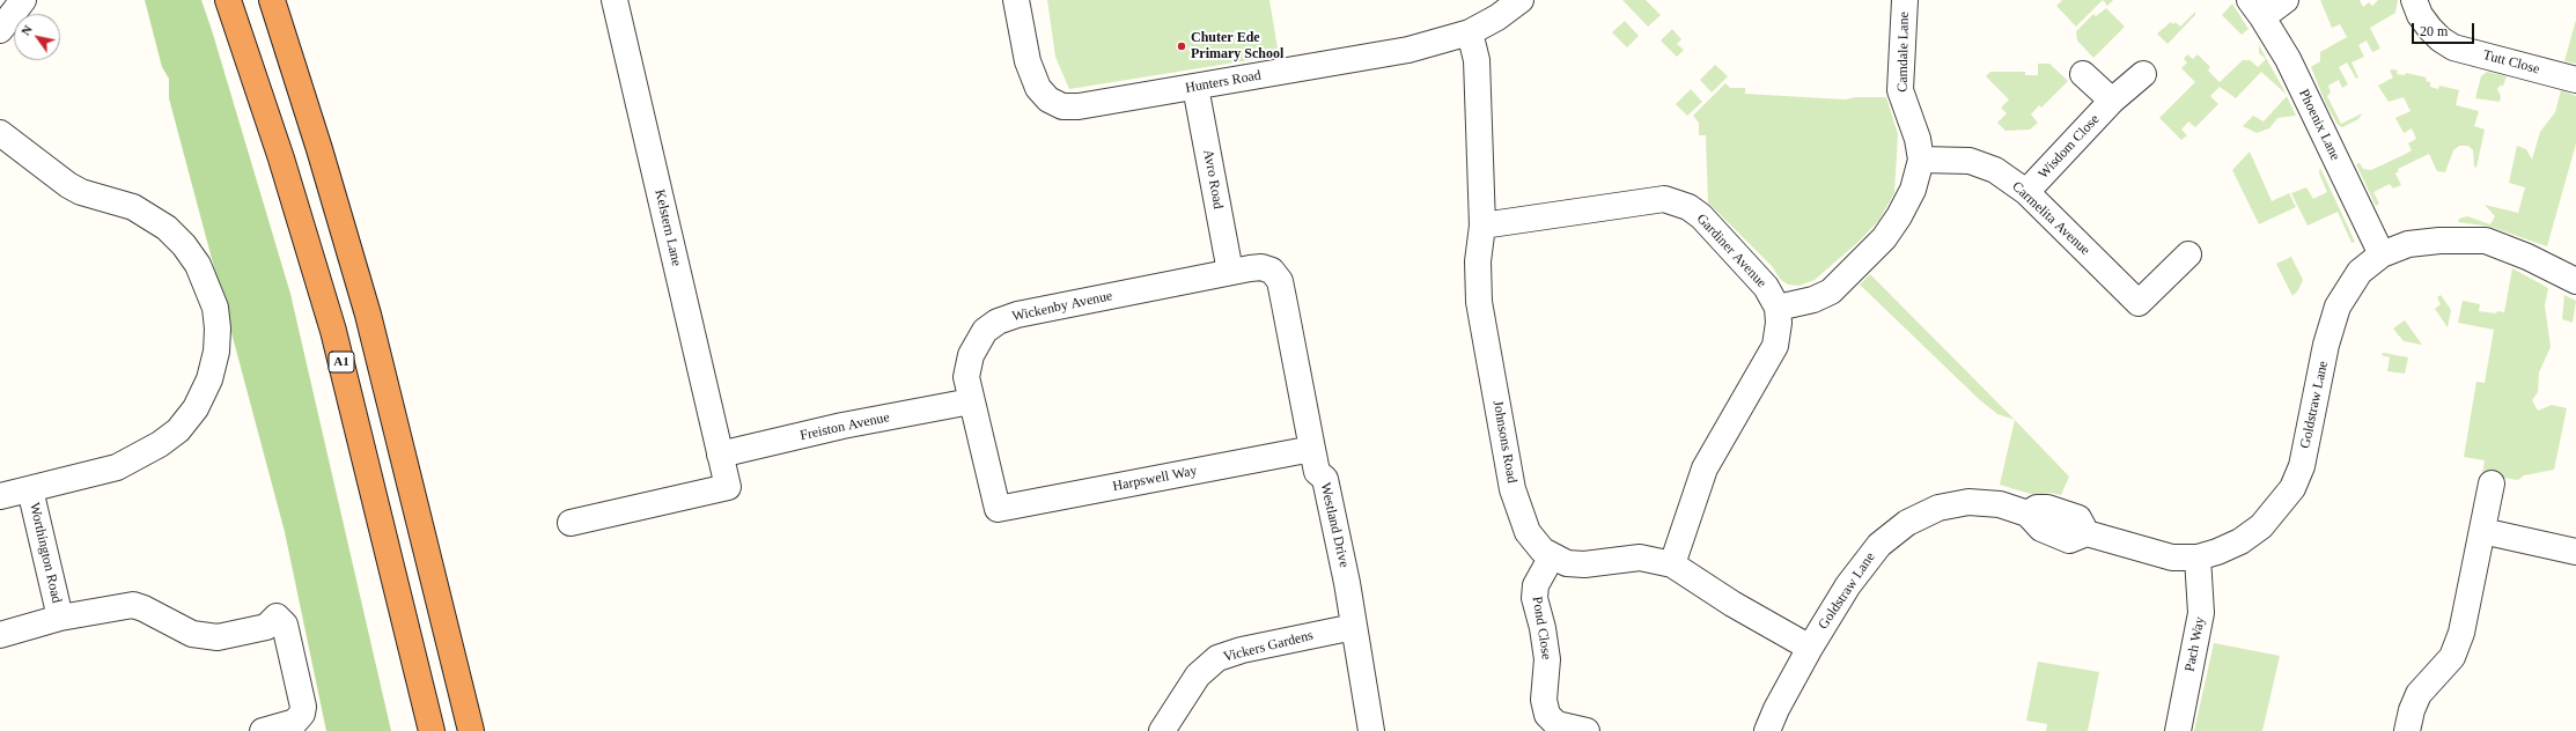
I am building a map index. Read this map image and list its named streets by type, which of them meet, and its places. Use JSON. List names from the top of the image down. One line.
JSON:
{"streets":{"highway":["A1"],"street":["Camdale Lane","Tutt Close","Hunters Road","Phoenix Lane","Wisdom Close","Avro Road","Carmelita Avenue","Kelstern Lane","Gardiner Avenue","Wickenby Avenue","Goldstraw Lane","Freiston Avenue","Johnsons Road","Harpswell Way","Westland Drive","Worthington Road","Pond Close","Pach Way","Vickers Gardens"]},"crossings":[["Camdale Lane","Carmelita Avenue"],["Camdale Lane","Gardiner Avenue"],["Hunters Road","Avro Road"],["Hunters Road","Johnsons Road"],["Phoenix Lane","Goldstraw Lane"],["Wisdom Close","Carmelita Avenue"],["Avro Road","Wickenby Avenue"],["Kelstern Lane","Freiston Avenue"],["Gardiner Avenue","Johnsons Road"],["Wickenby Avenue","Freiston Avenue"],["Wickenby Avenue","Harpswell Way"],["Wickenby Avenue","Westland Drive"],["Goldstraw Lane","Johnsons Road"],["Goldstraw Lane","Pach Way"],["Johnsons Road","Pond Close"],["Harpswell Way","Westland Drive"],["Westland Drive","Vickers Gardens"]],"places":["Chuter Ede Primary School"],"scale_bar":"20 m","north":"top left"}
